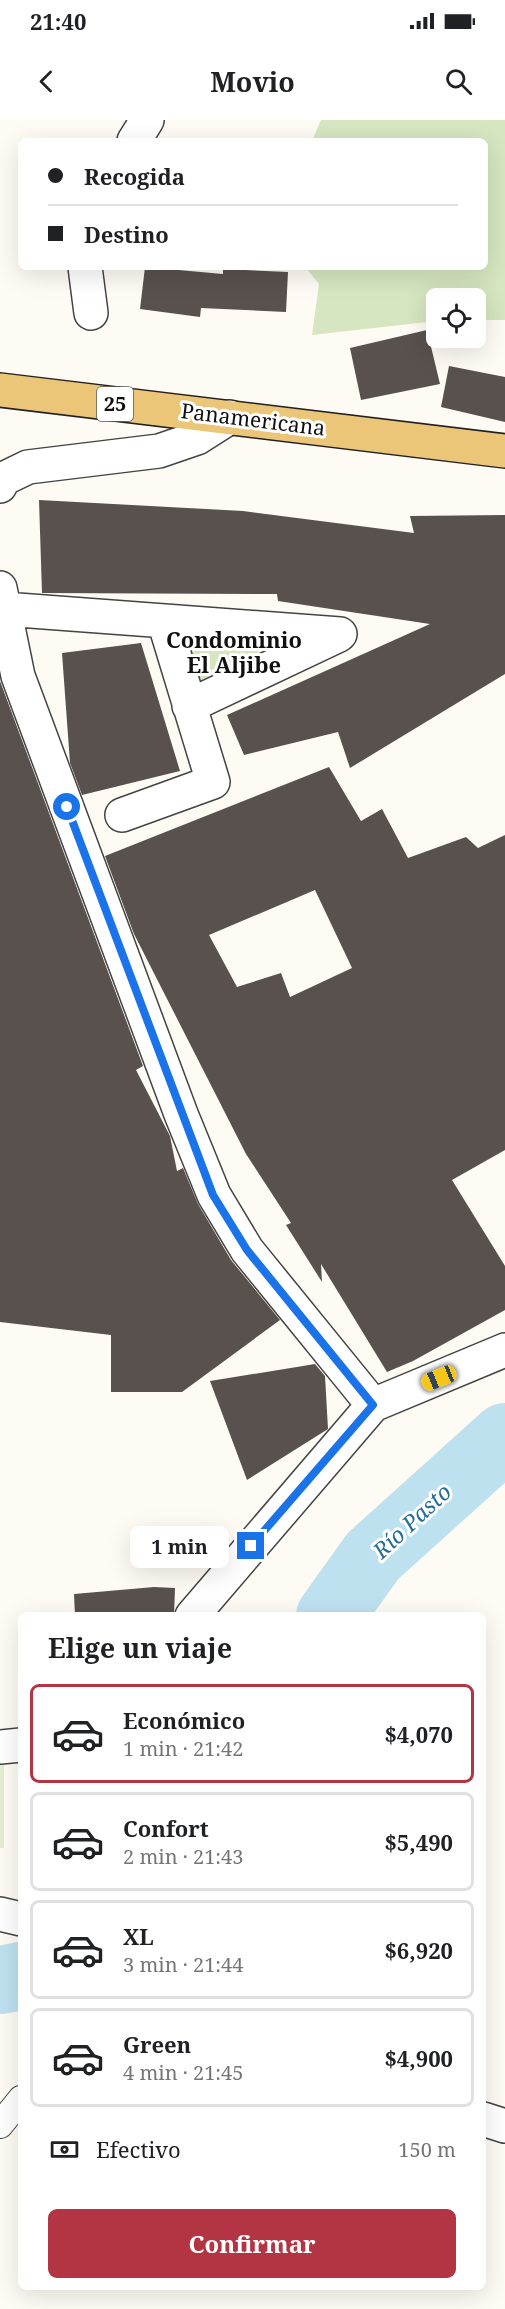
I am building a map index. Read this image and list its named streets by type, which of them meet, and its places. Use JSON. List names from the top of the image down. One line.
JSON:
{"streets":{"main road":["25","Panamericana"]},"districts":["Condominio El Aljibe"],"water":["Río Pasto"],"page":{"status":"21:40","header":"Movio","banner":["Recogida","Destino"],"bubble":"1 min","heading":"Elige un viaje","list":[{"name":"Económico","note":"1 min · 21:42","value":"$4,070"},{"name":"Confort","note":"2 min · 21:43","value":"$5,490"},{"name":"XL","note":"3 min · 21:44","value":"$6,920"},{"name":"Green","note":"4 min · 21:45","value":"$4,900"}],"pay":["Efectivo","150 m"],"buttons":"Confirmar"}}
